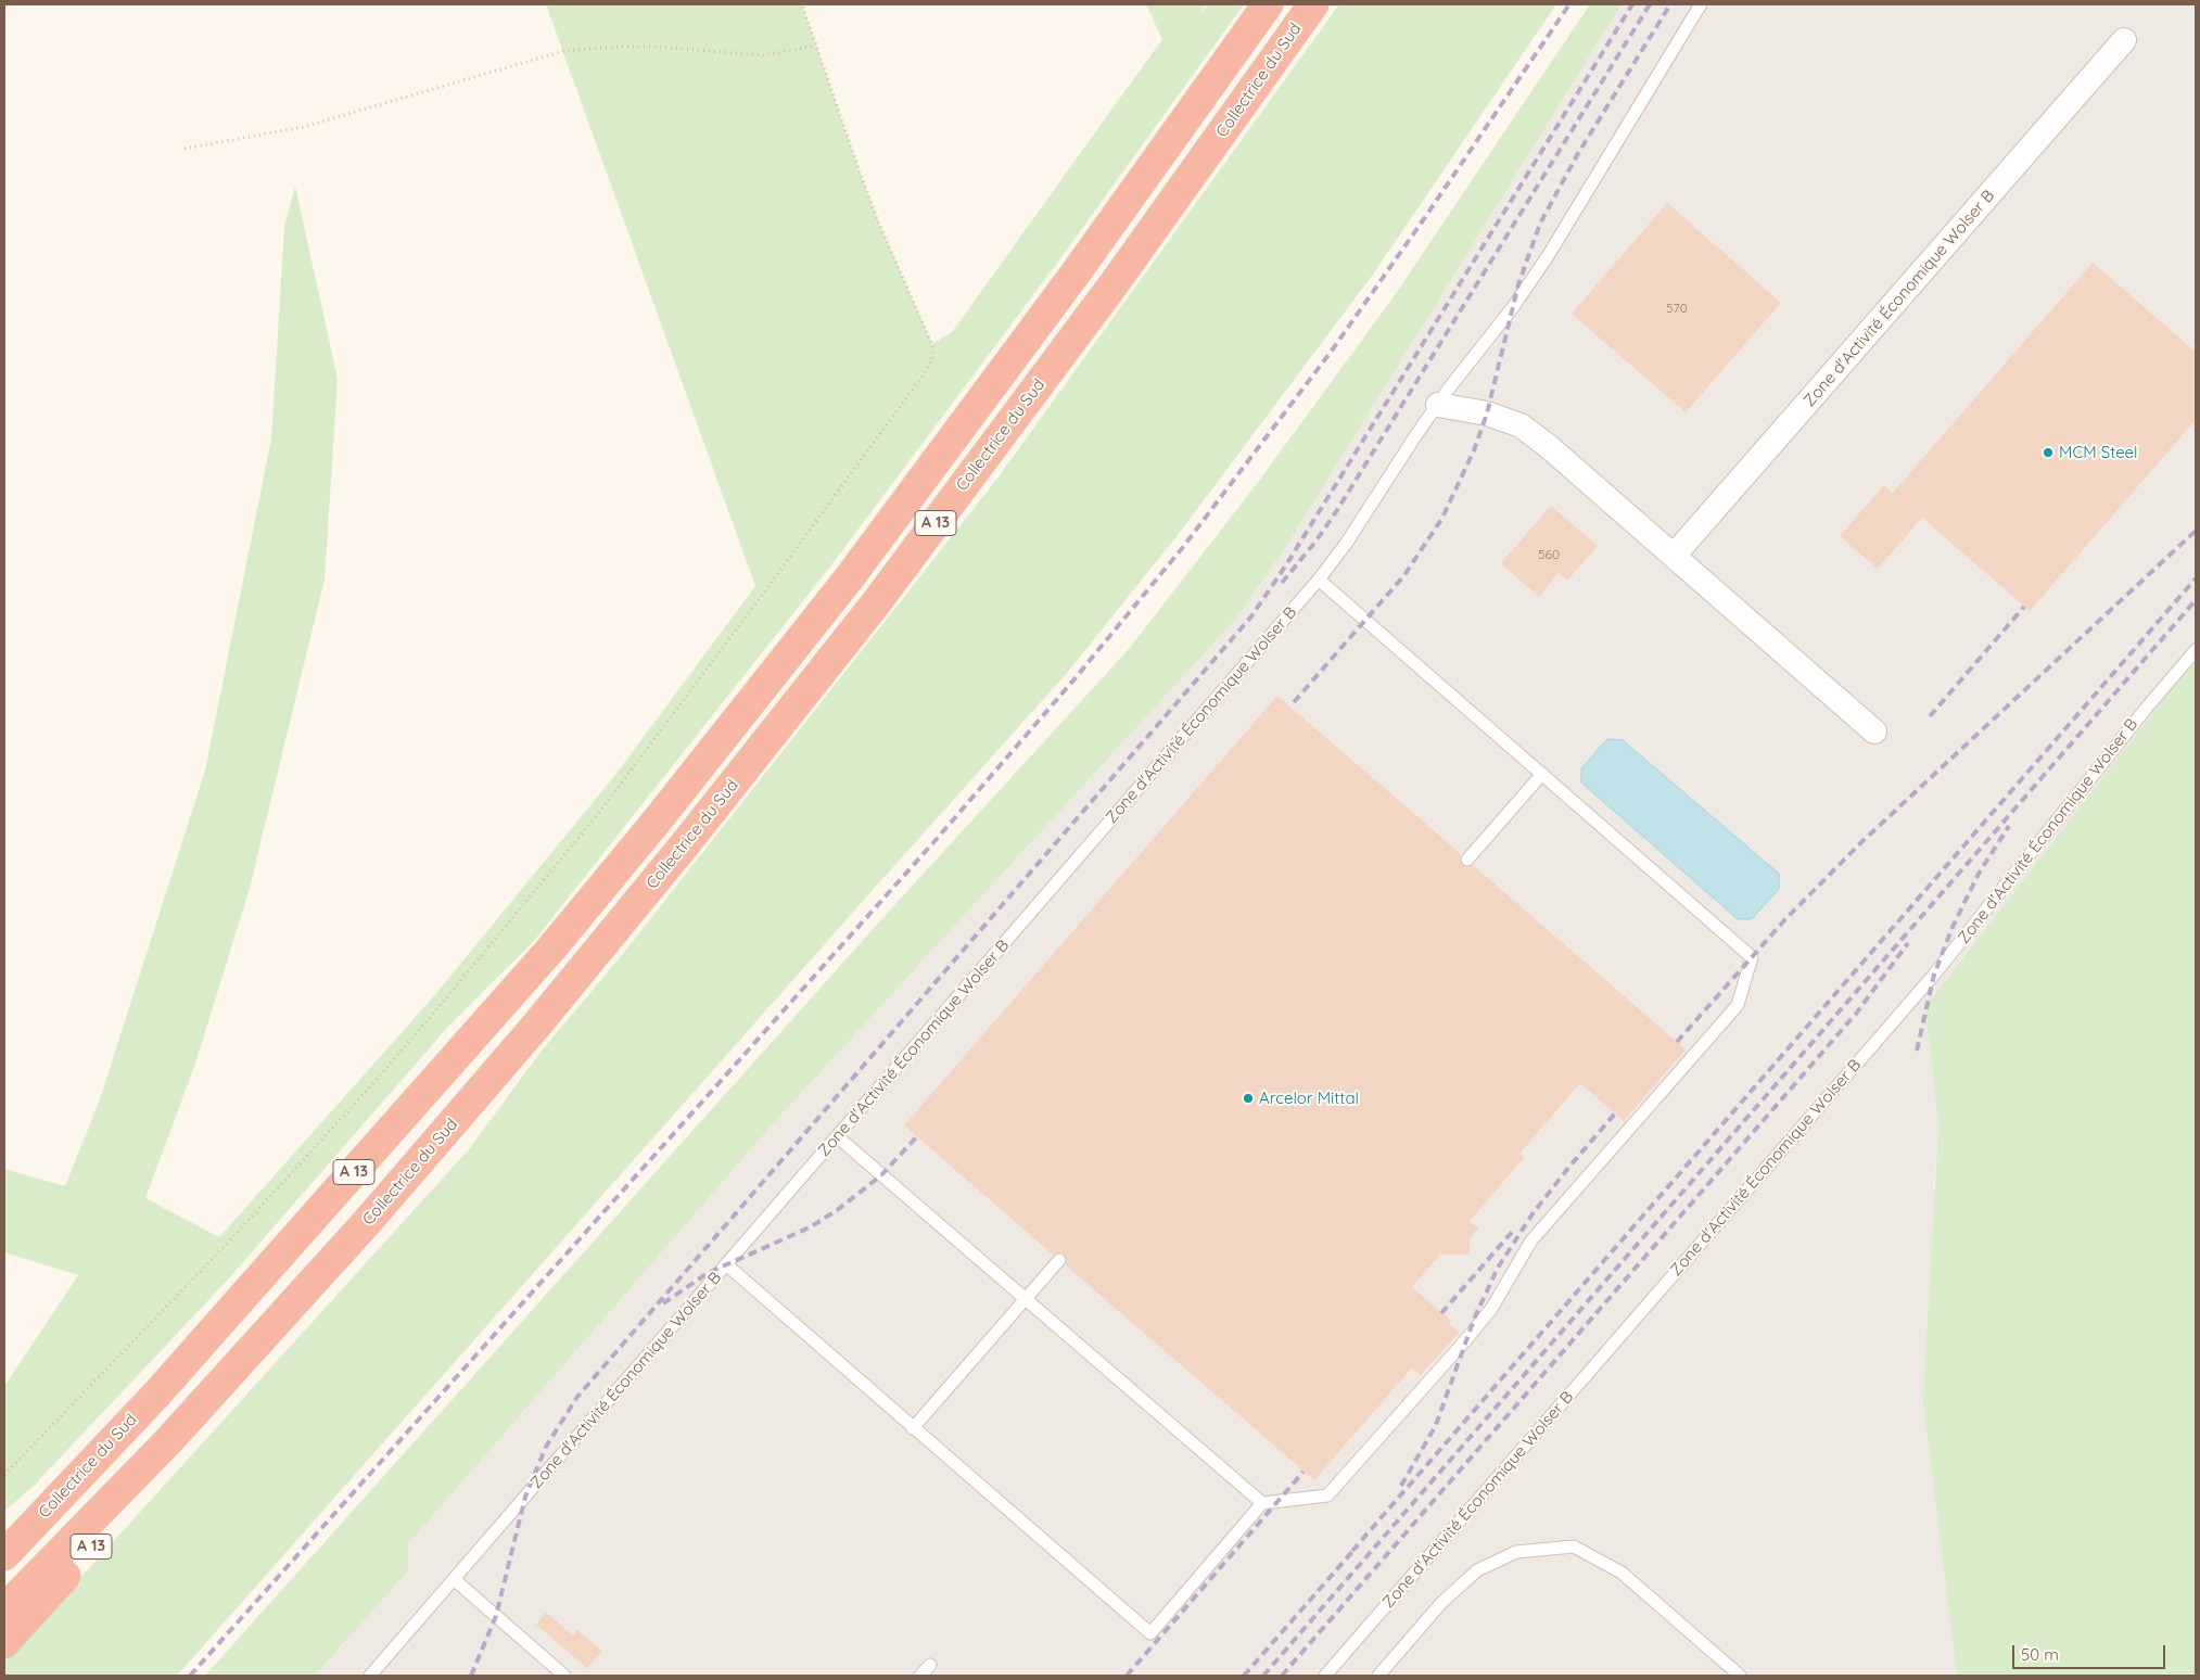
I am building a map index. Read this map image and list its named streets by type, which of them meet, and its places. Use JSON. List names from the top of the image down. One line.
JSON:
{"streets":{"highway":["Collectrice du Sud","A 13"],"street":["Zone d'Activité Économique Wolser B"]},"crossings":[["Collectrice du Sud","A 13"]],"places":["MCM Steel","Arcelor Mittal"],"house_numbers":["570","560"],"scale_bar":"50 m"}
